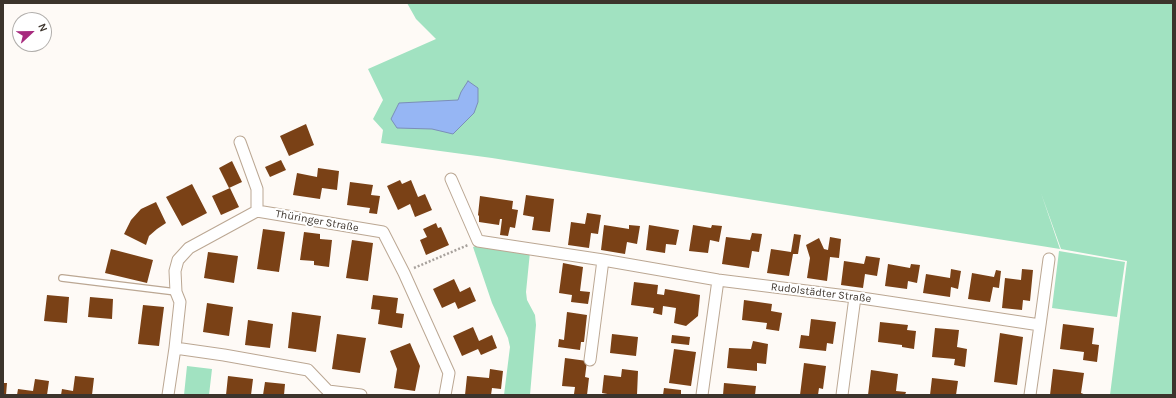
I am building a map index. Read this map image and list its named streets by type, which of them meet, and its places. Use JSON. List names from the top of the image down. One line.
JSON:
{"streets":{"street":["Thüringer Straße","Rudolstädter Straße"]},"north":"right"}
